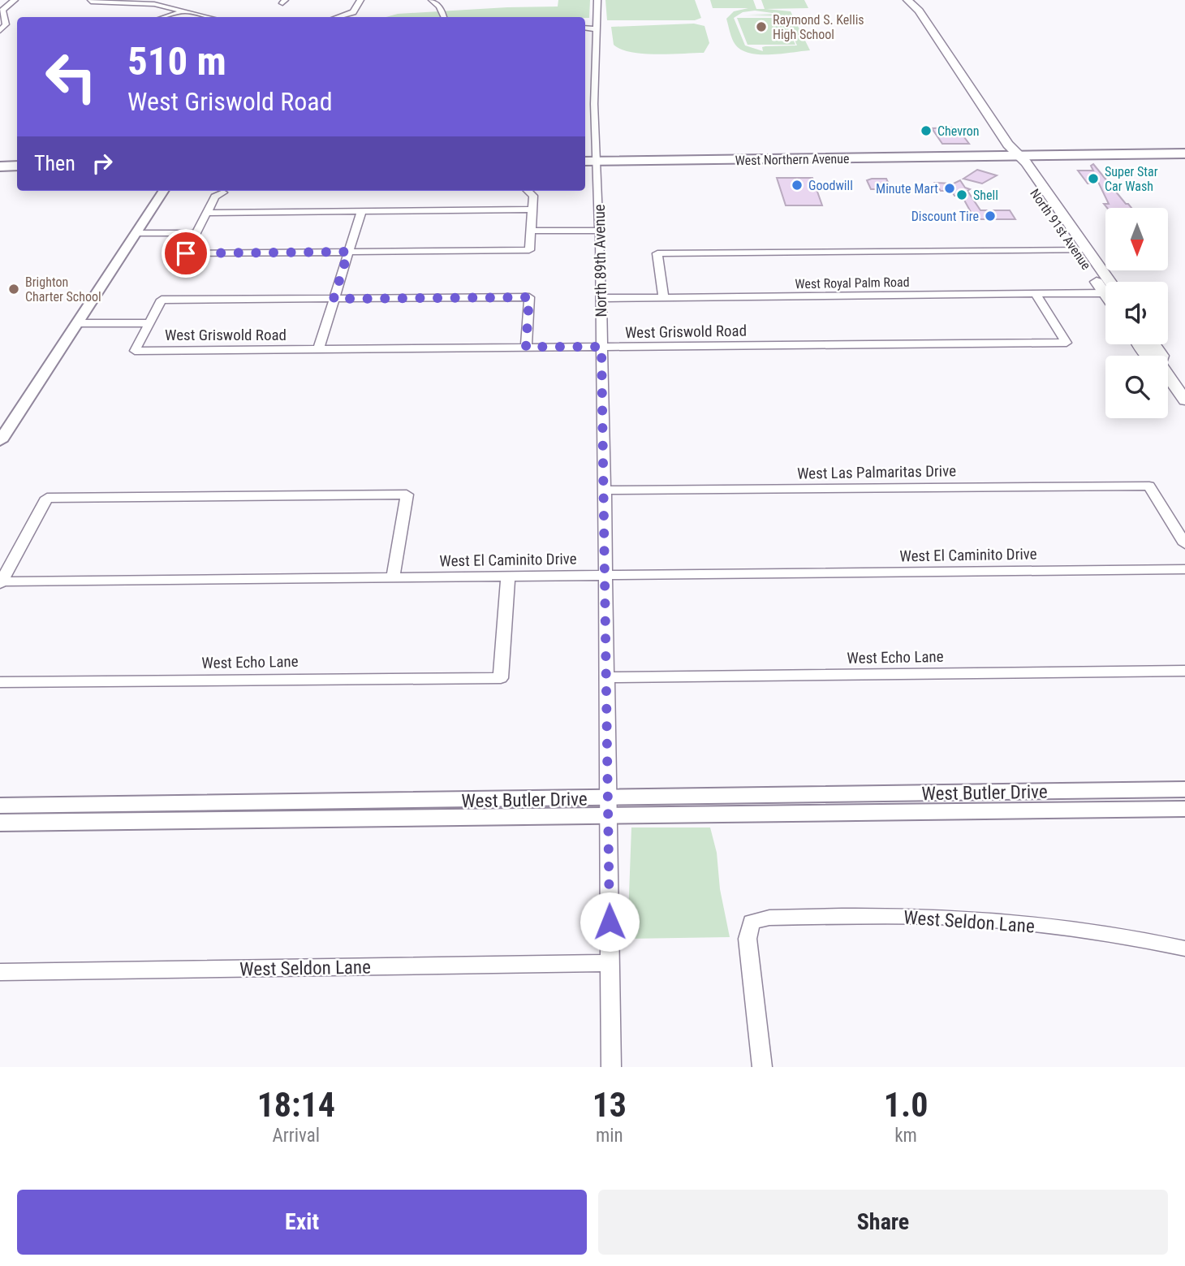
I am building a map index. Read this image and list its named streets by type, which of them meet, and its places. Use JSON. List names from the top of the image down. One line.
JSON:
{"streets":{"main road":["West Northern Avenue","North 91st Avenue"],"street":["North 89th Avenue","West Royal Palm Road","West Griswold Road","West Las Palmaritas Drive","West El Caminito Drive","West Echo Lane","West Butler Drive","West Seldon Lane"]},"crossings":[["West Northern Avenue","North 91st Avenue"],["West Northern Avenue","North 89th Avenue"],["North 89th Avenue","West Royal Palm Road"],["North 89th Avenue","West Griswold Road"],["North 89th Avenue","West Las Palmaritas Drive"],["North 89th Avenue","West El Caminito Drive"],["North 89th Avenue","West Echo Lane"],["North 89th Avenue","West Butler Drive"],["North 89th Avenue","West Seldon Lane"],["West Royal Palm Road","West Griswold Road"],["West El Caminito Drive","West Echo Lane"]],"places":["Raymond S. Kellis High School","Chevron","Super Star Car Wash","Goodwill","Minute Mart","Shell","Discount Tire","Brighton Charter School"],"north":"bottom","page":{"turn":["510 m","West Griswold Road"],"then":"Then","eta":["18:14","Arrival","13","min","1.0","km"],"buttons":["Exit","Share"]}}
